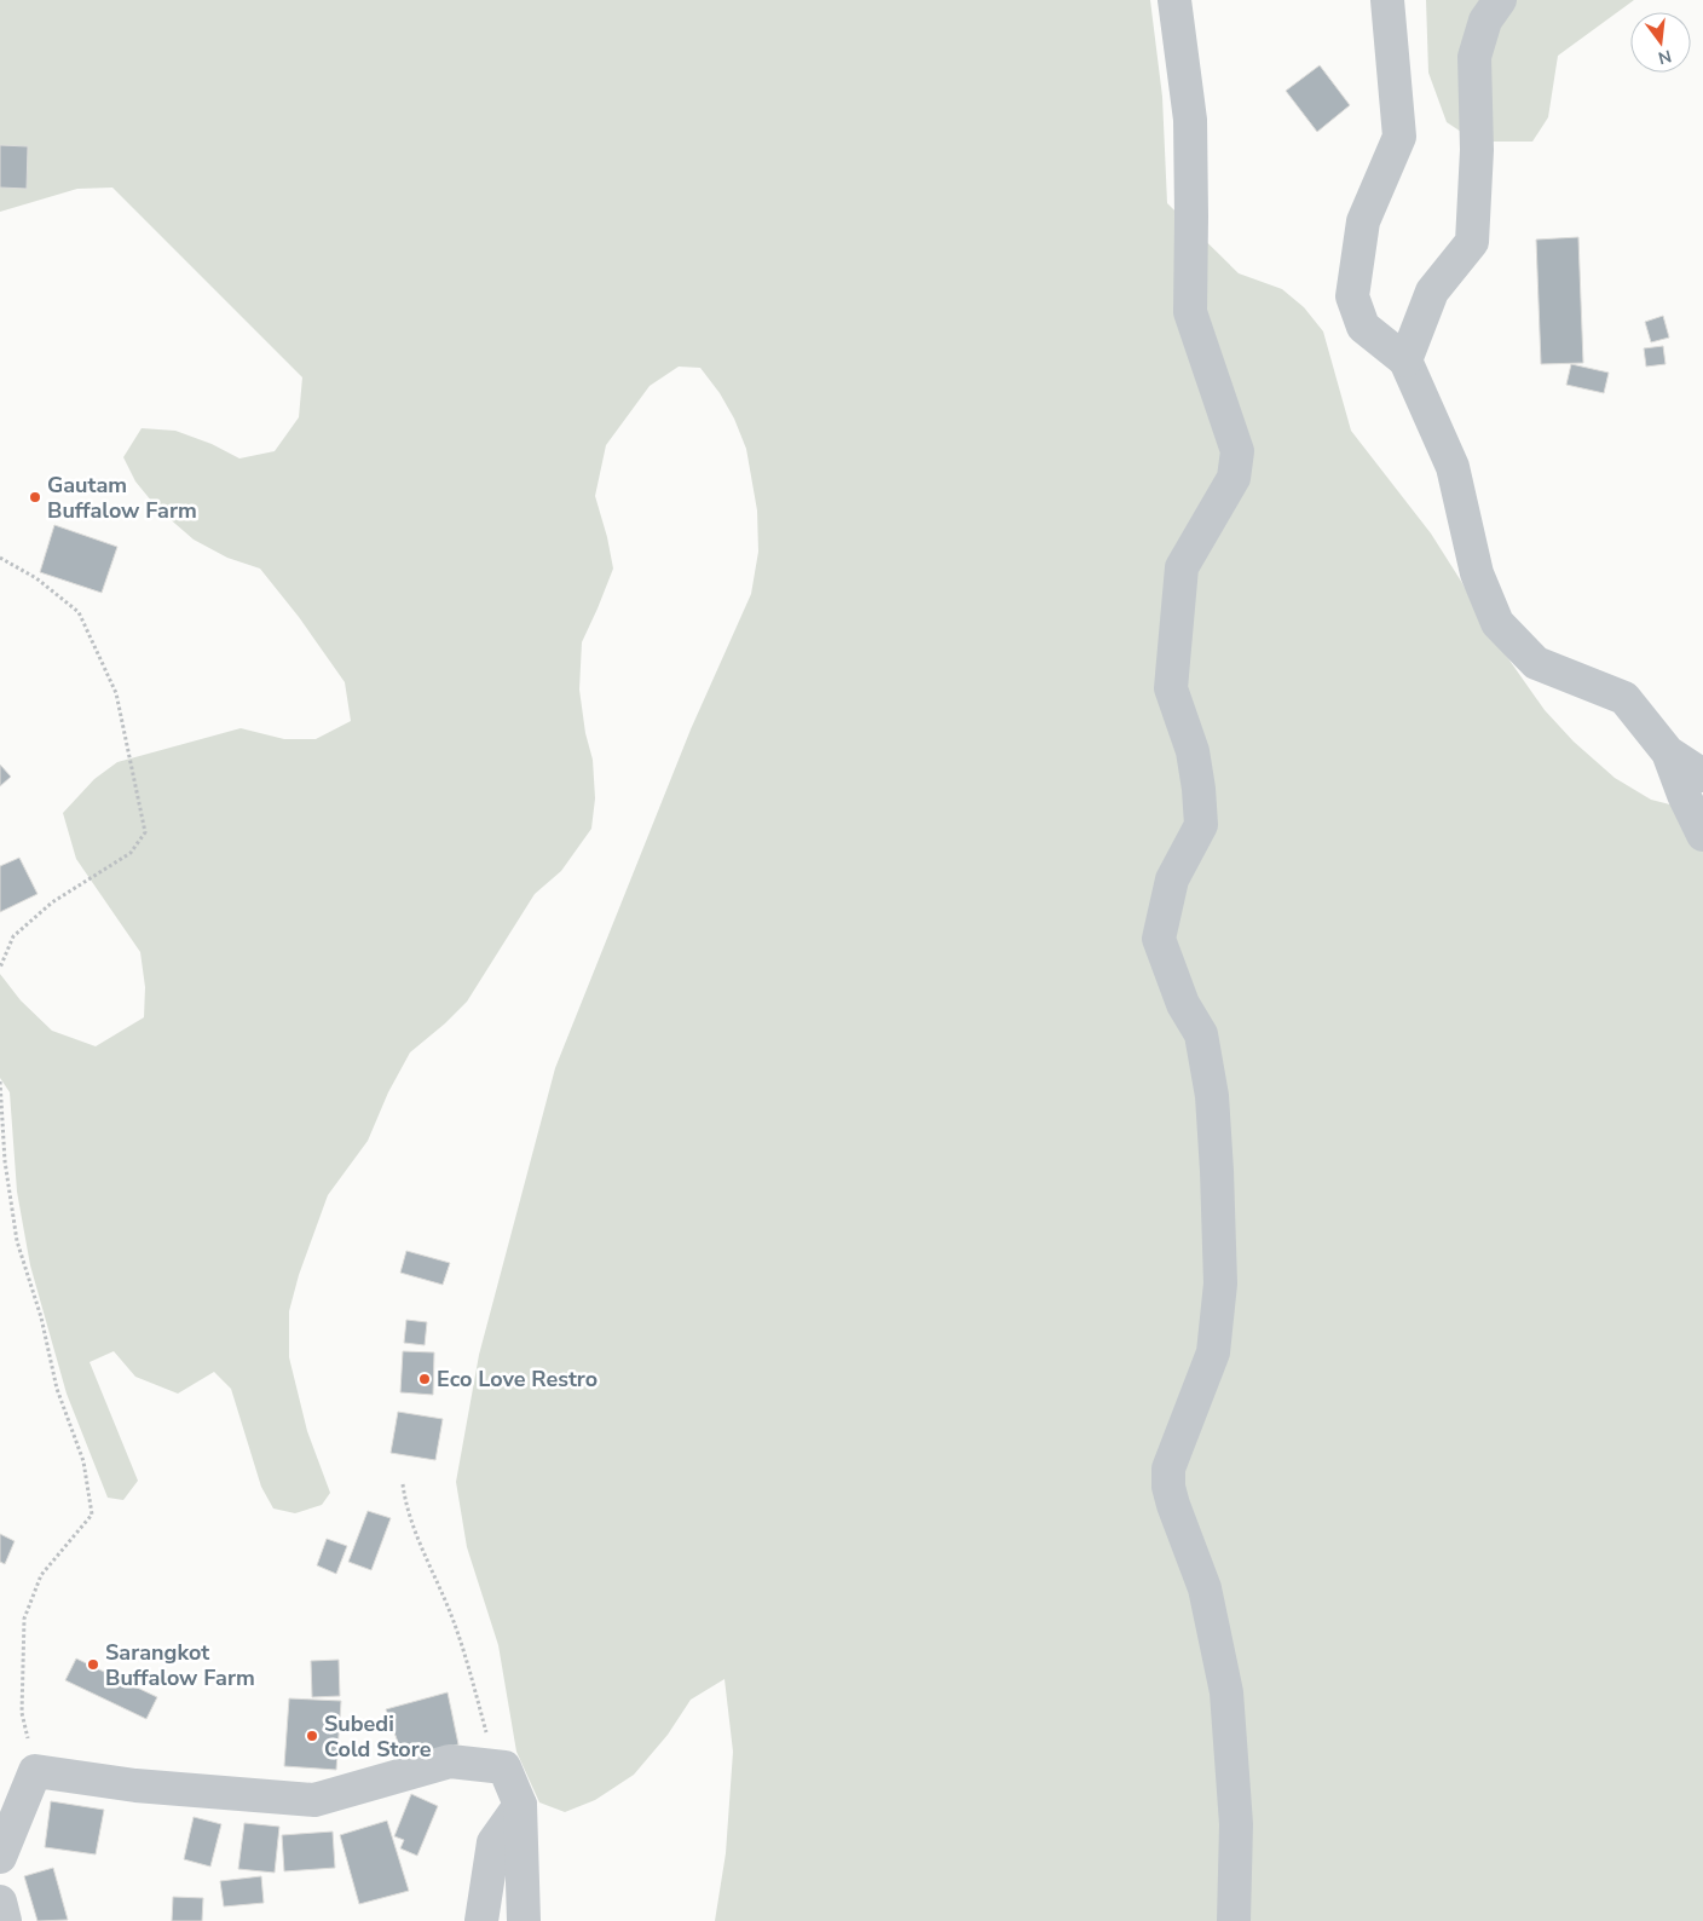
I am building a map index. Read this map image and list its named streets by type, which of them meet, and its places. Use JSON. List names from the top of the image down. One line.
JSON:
{"places":["Gautam Buffalow Farm","Eco Love Restro","Sarangkot Buffalow Farm","Subedi Cold Store"],"north":"bottom"}
